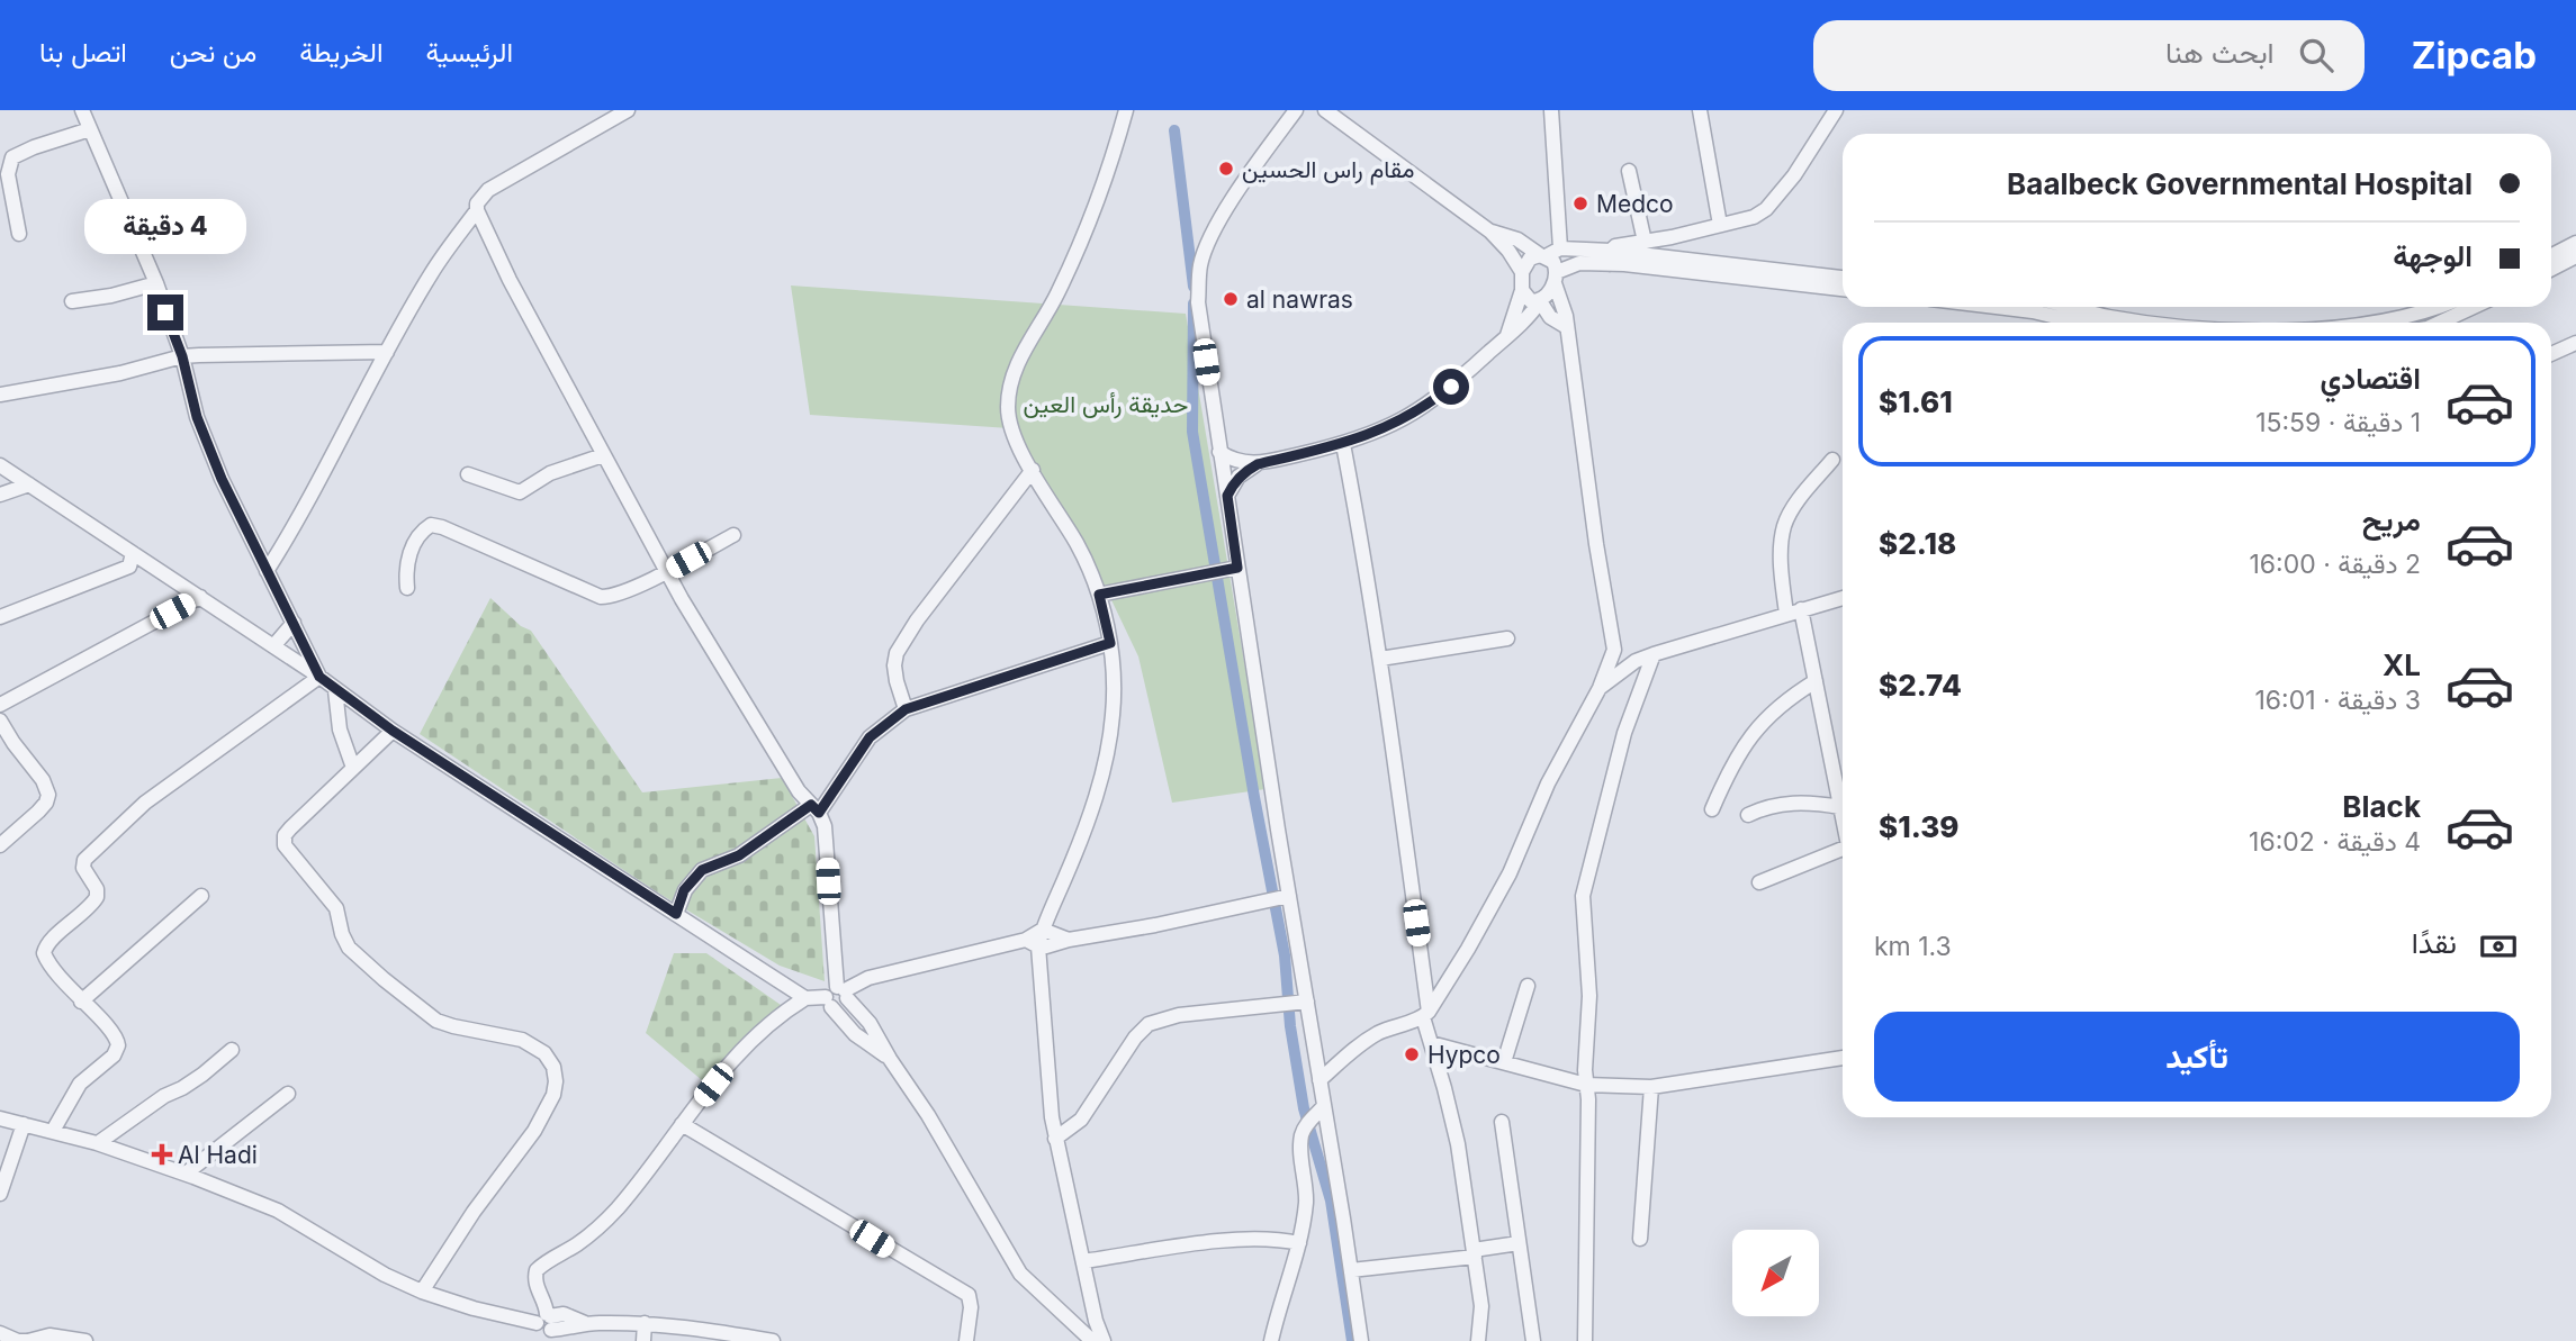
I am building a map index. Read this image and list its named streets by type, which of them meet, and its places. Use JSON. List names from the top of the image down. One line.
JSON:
{"parks":["حديقة رأس العين"],"places":{"other":["مقام راس الحسين","Medco","al nawras","Hypco"],"health":["Al Hadi"]},"north":"bottom left","page":{"header":"Zipcab","search":"ابحث هنا","nav":["الرئيسية","الخريطة","من نحن","اتصل بنا"],"banner":["Baalbeck Governmental Hospital","الوجهة"],"bubble":"4 دقيقة","list":[{"name":"اقتصادي","note":"1 دقيقة · 15:59","value":"$1.61"},{"name":"مريح","note":"2 دقيقة · 16:00","value":"$2.18"},{"name":"XL","note":"3 دقيقة · 16:01","value":"$2.74"},{"name":"Black","note":"4 دقيقة · 16:02","value":"$1.39"}],"pay":["نقدًا","1.3 km"],"buttons":"تأكيد"}}
